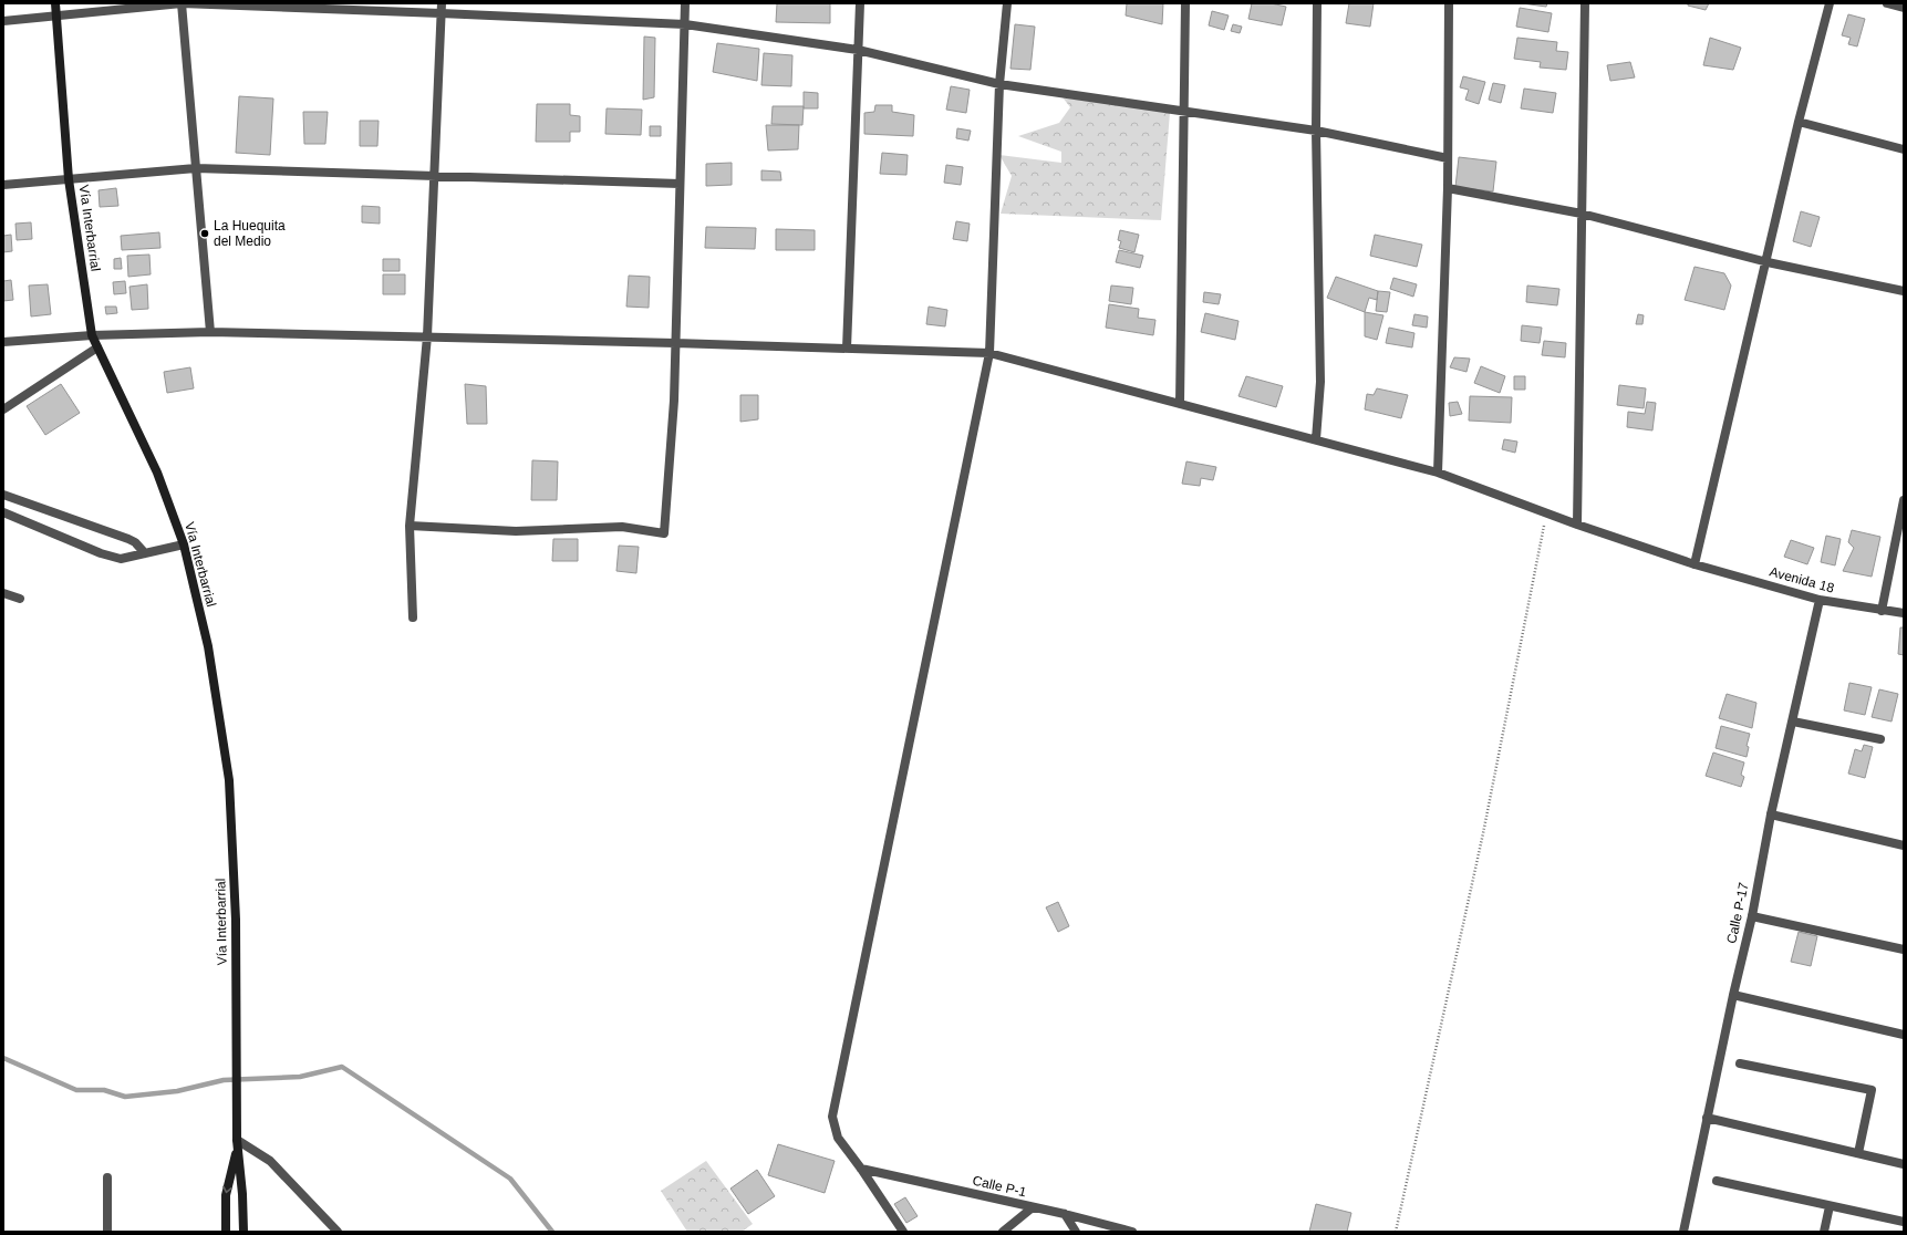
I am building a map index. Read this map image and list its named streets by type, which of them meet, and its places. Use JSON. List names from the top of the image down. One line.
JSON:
{"streets":{"main road":["Vía Interbarrial"],"street":["Avenida 18","Calle P-17","Calle P-1"]},"crossings":[["Vía Interbarrial","Avenida 18"],["Avenida 18","Calle P-17"]],"places":["La Huequita del Medio"]}
